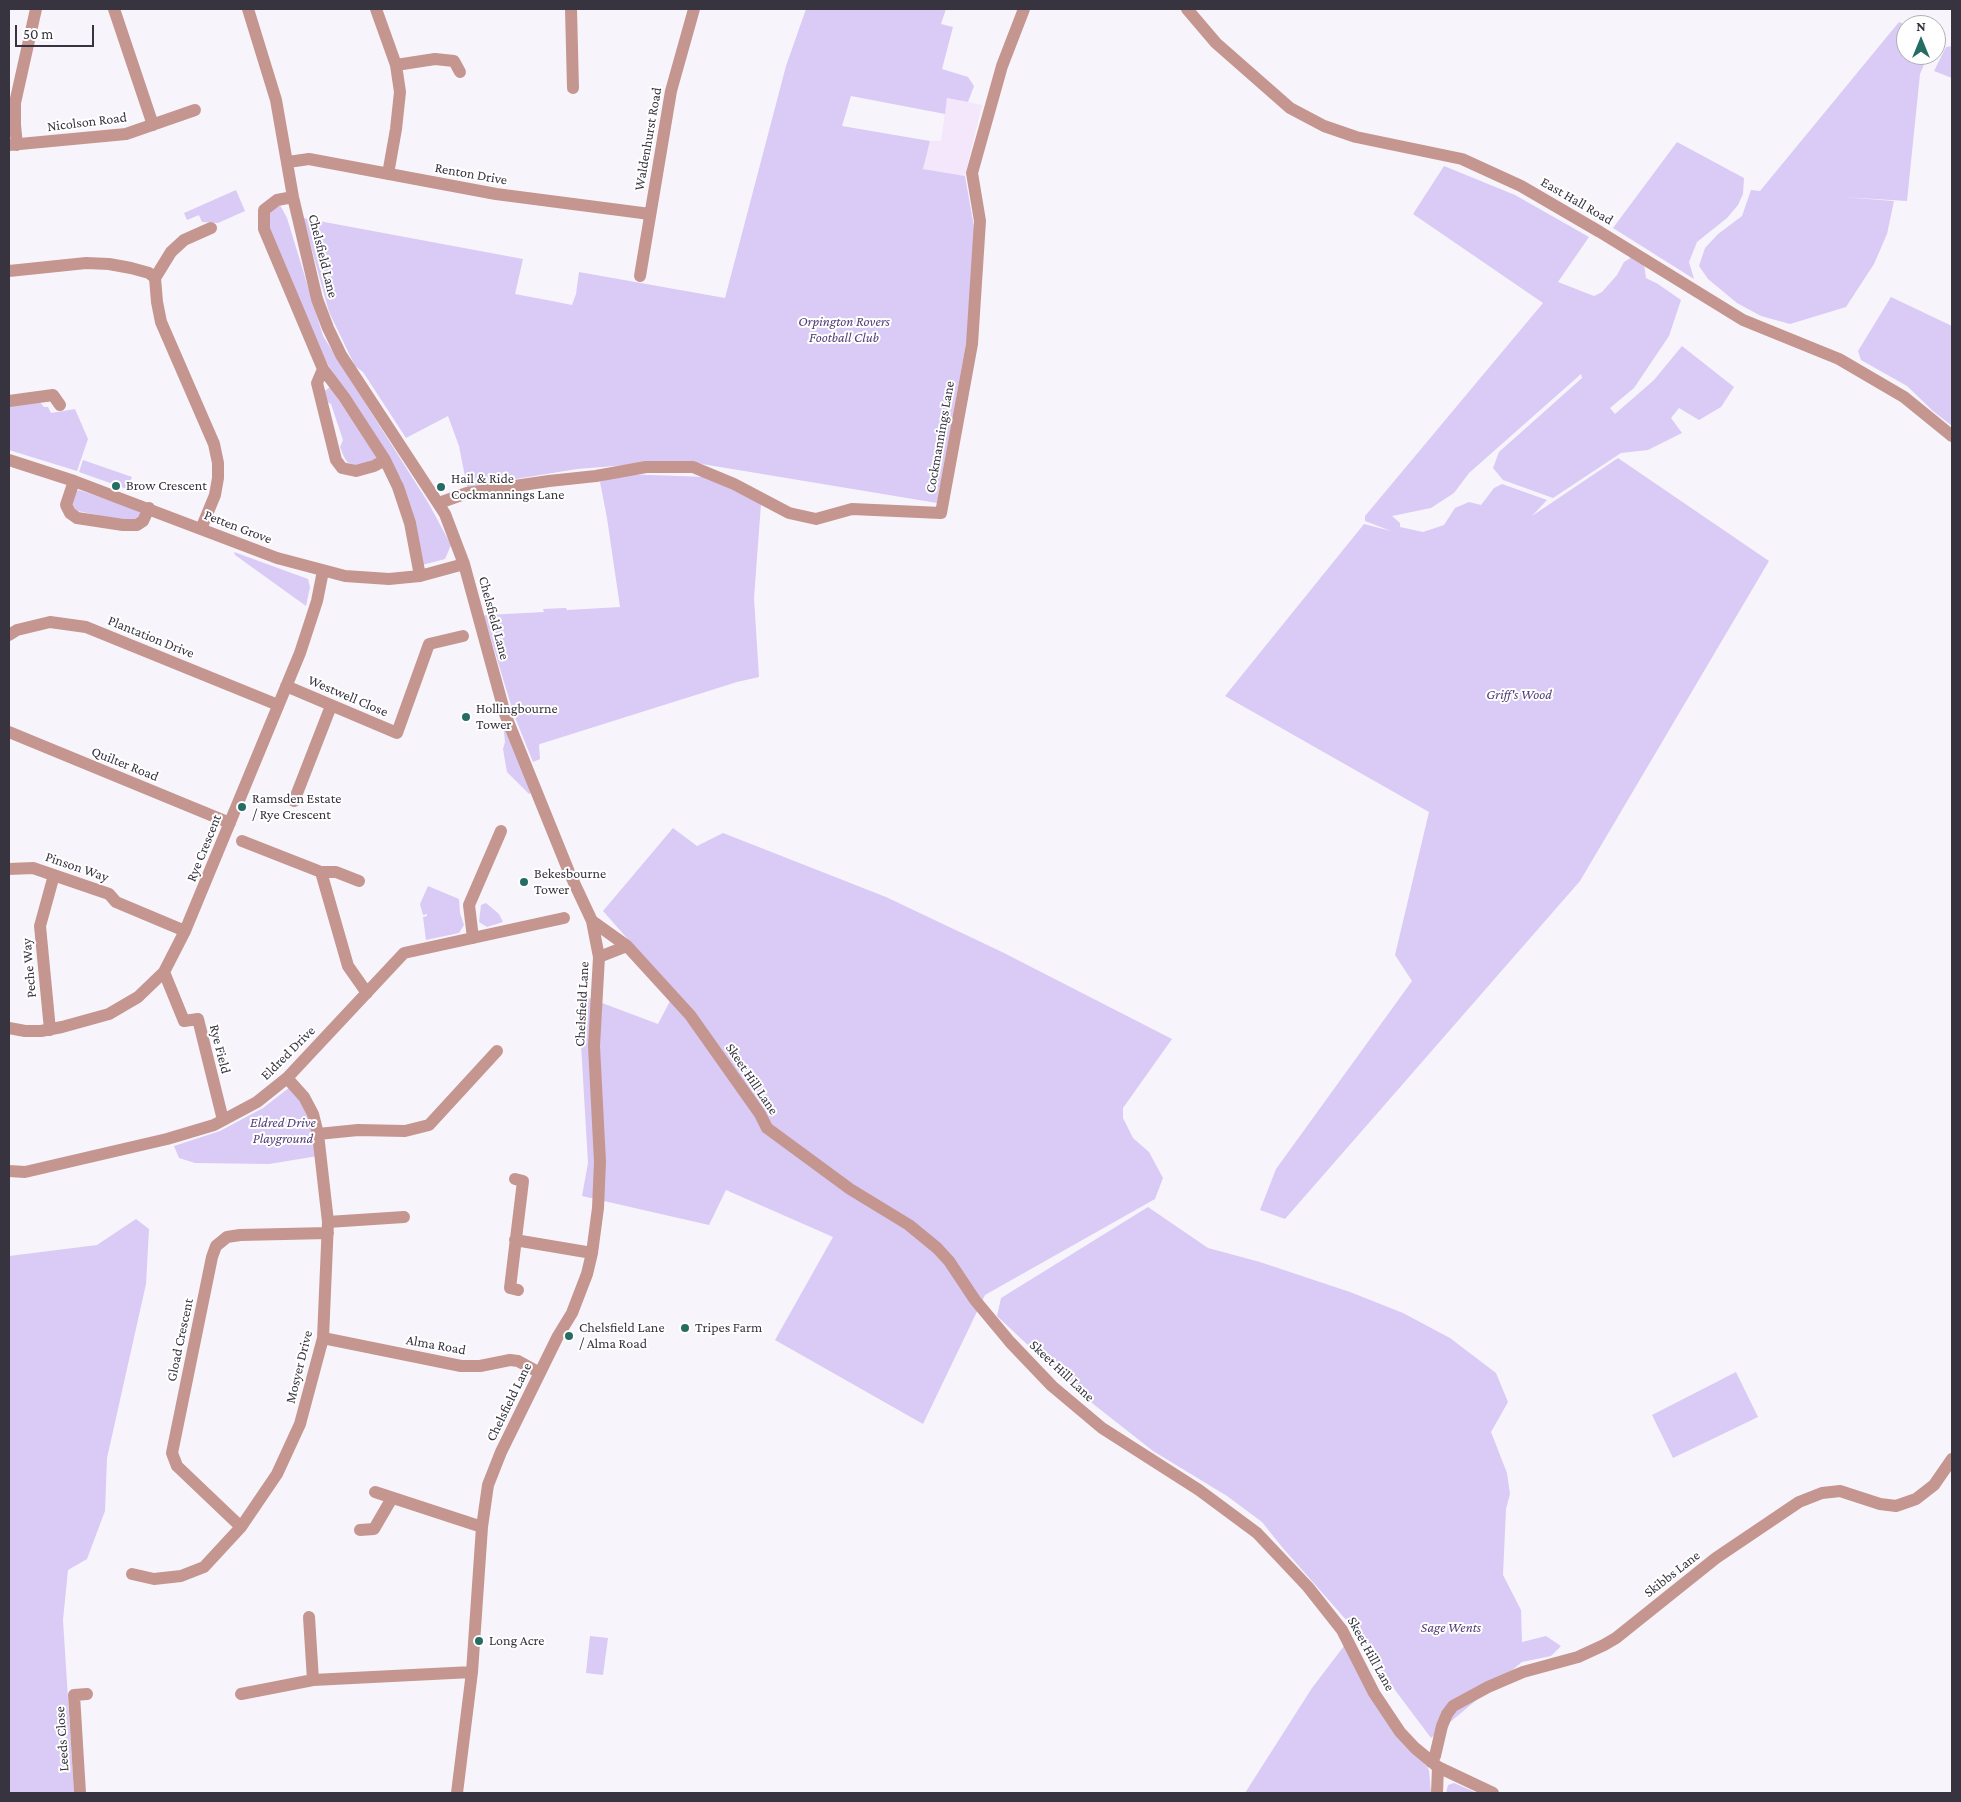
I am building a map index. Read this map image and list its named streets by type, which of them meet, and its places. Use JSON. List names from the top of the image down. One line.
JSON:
{"streets":{"street":["Nicolson Road","Waldenhurst Road","Renton Drive","East Hall Road","Chelsfield Lane","Cockmannings Lane","Petten Grove","Plantation Drive","Westwell Close","Quilter Road","Rye Crescent","Pinson Way","Peche Way","Rye Field","Eldred Drive","Skeet Hill Lane","Gload Crescent","Alma Road","Mosyer Drive","Skibbs Lane","Leeds Close"]},"crossings":[["Waldenhurst Road","Renton Drive"],["Renton Drive","Chelsfield Lane"],["Chelsfield Lane","Cockmannings Lane"],["Chelsfield Lane","Petten Grove"],["Chelsfield Lane","Skeet Hill Lane"],["Chelsfield Lane","Alma Road"],["Petten Grove","Rye Crescent"],["Plantation Drive","Rye Crescent"],["Westwell Close","Rye Crescent"],["Quilter Road","Rye Crescent"],["Rye Crescent","Pinson Way"],["Rye Crescent","Peche Way"],["Rye Crescent","Rye Field"],["Pinson Way","Peche Way"],["Rye Field","Eldred Drive"],["Eldred Drive","Mosyer Drive"],["Skeet Hill Lane","Skibbs Lane"],["Gload Crescent","Mosyer Drive"],["Alma Road","Mosyer Drive"]],"parks":["Orpington Rovers Football Club","Griff's Wood","Eldred Drive Playground","Sage Wents"],"places":["Brow Crescent","Hail & Ride Cockmannings Lane","Hollingbourne Tower","Ramsden Estate / Rye Crescent","Bekesbourne Tower","Tripes Farm","Chelsfield Lane / Alma Road","Long Acre"],"scale_bar":"50 m","north":"top"}
